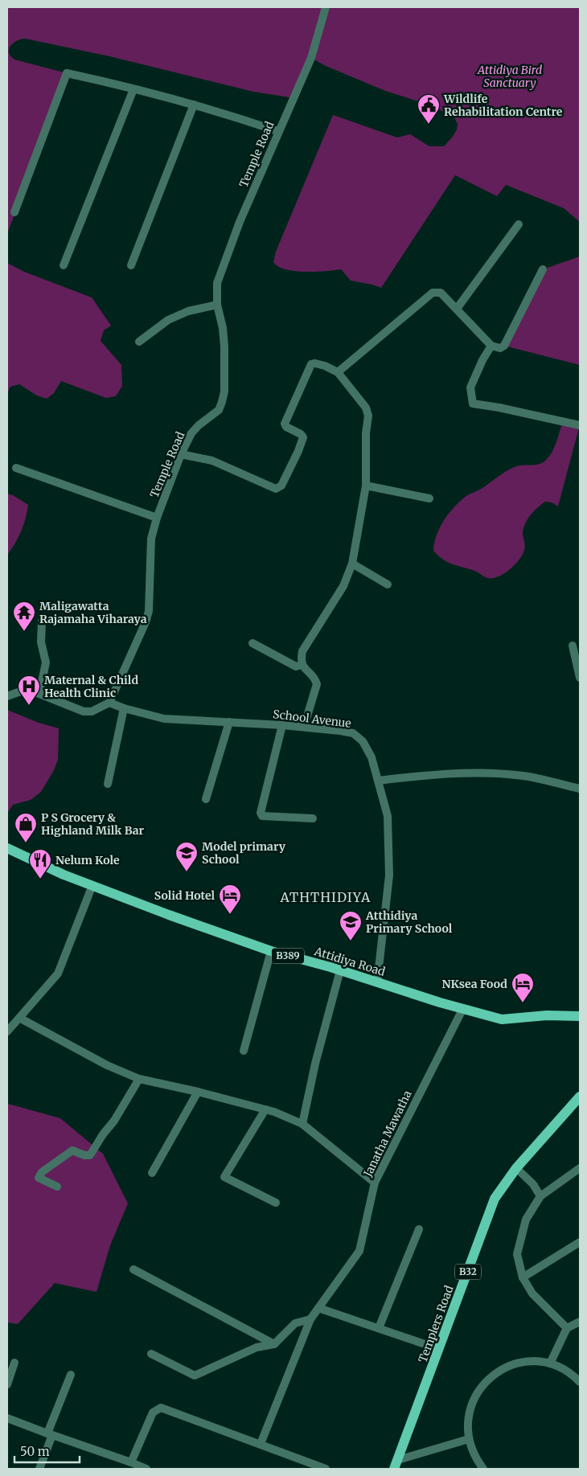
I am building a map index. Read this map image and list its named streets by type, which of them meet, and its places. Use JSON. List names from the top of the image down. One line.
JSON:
{"streets":{"main road":["B389","Attidiya Road","B32","Templers Road"],"street":["Temple Road","School Avenue","Janatha Mawatha"]},"crossings":[["Temple Road","School Avenue"],["School Avenue","Attidiya Road"],["Attidiya Road","Janatha Mawatha"]],"districts":["ATHTHIDIYA"],"parks":["Attidiya Bird Sanctuary"],"places":{"public building":["Wildlife Rehabilitation Centre"],"temple":["Maligawatta Rajamaha Viharaya"],"hospital":["Maternal & Child Health Clinic"],"shop":["P S Grocery & Highland Milk Bar"],"school or university":["Model primary School","Atthidiya Primary School"],"restaurant":["Nelum Kole"],"hotel":["Solid Hotel","NKsea Food"]},"scale_bar":"50 m"}
